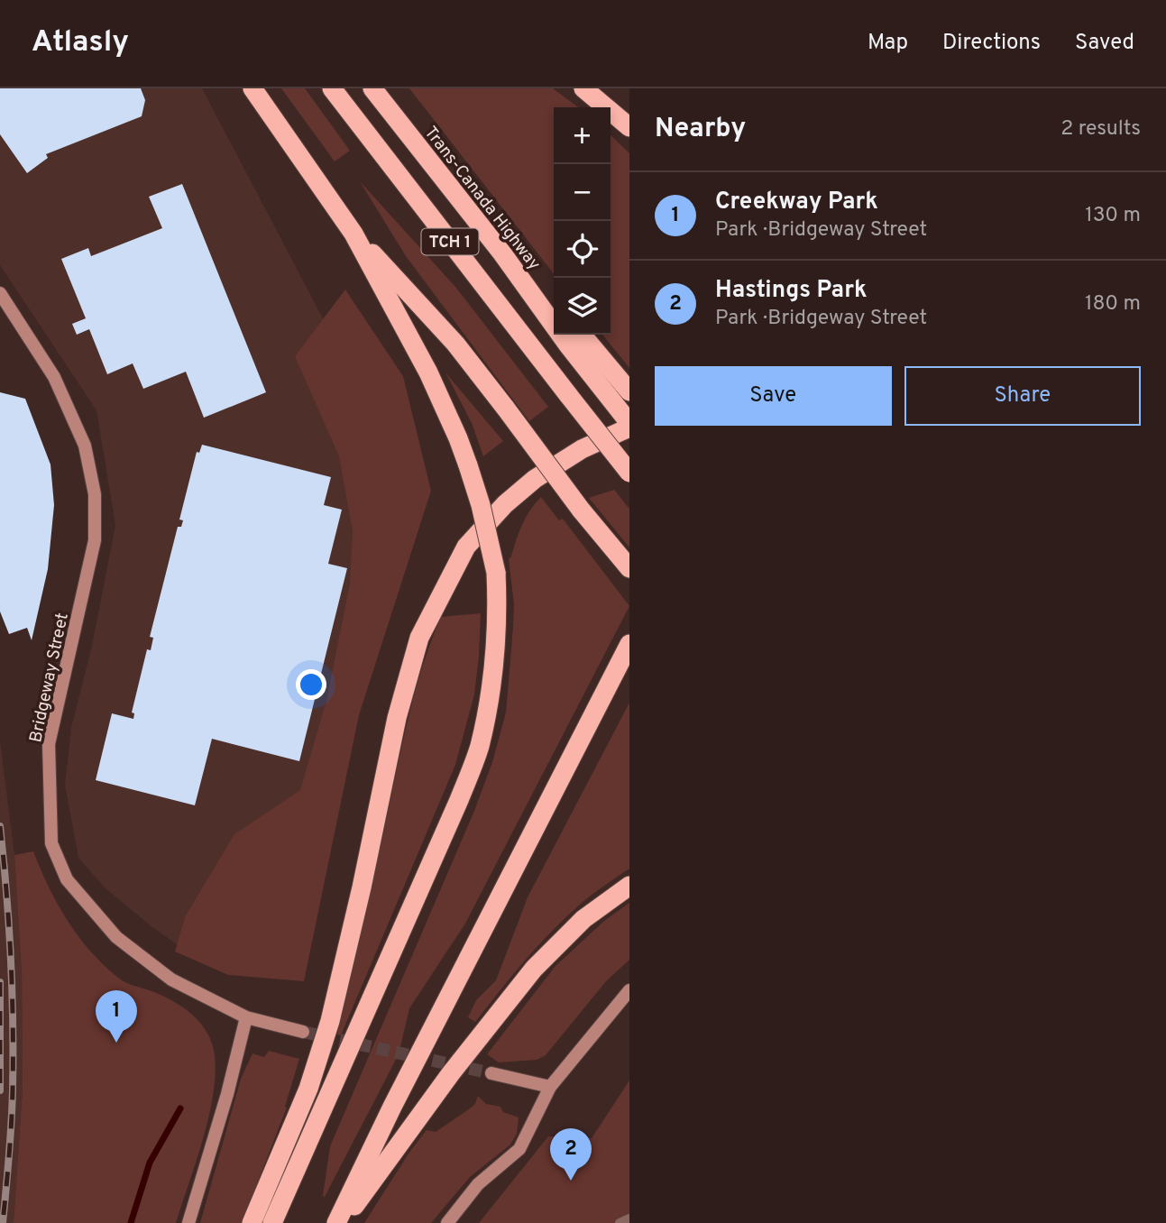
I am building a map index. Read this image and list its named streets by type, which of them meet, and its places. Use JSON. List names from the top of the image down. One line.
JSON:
{"streets":{"highway":["Trans-Canada Highway","TCH 1"],"street":["Bridgeway Street"]},"page":{"header":"Atlasly","nav":["Map","Directions","Saved"],"heading":["Nearby","2 results"],"map_buttons":["+","−"],"list":[{"mark":"1","name":"Creekway Park","note":"Park · Bridgeway Street","value":"130 m"},{"mark":"2","name":"Hastings Park","note":"Park · Bridgeway Street","value":"180 m"}],"buttons":["Save","Share"],"pins":["1","2"]}}
